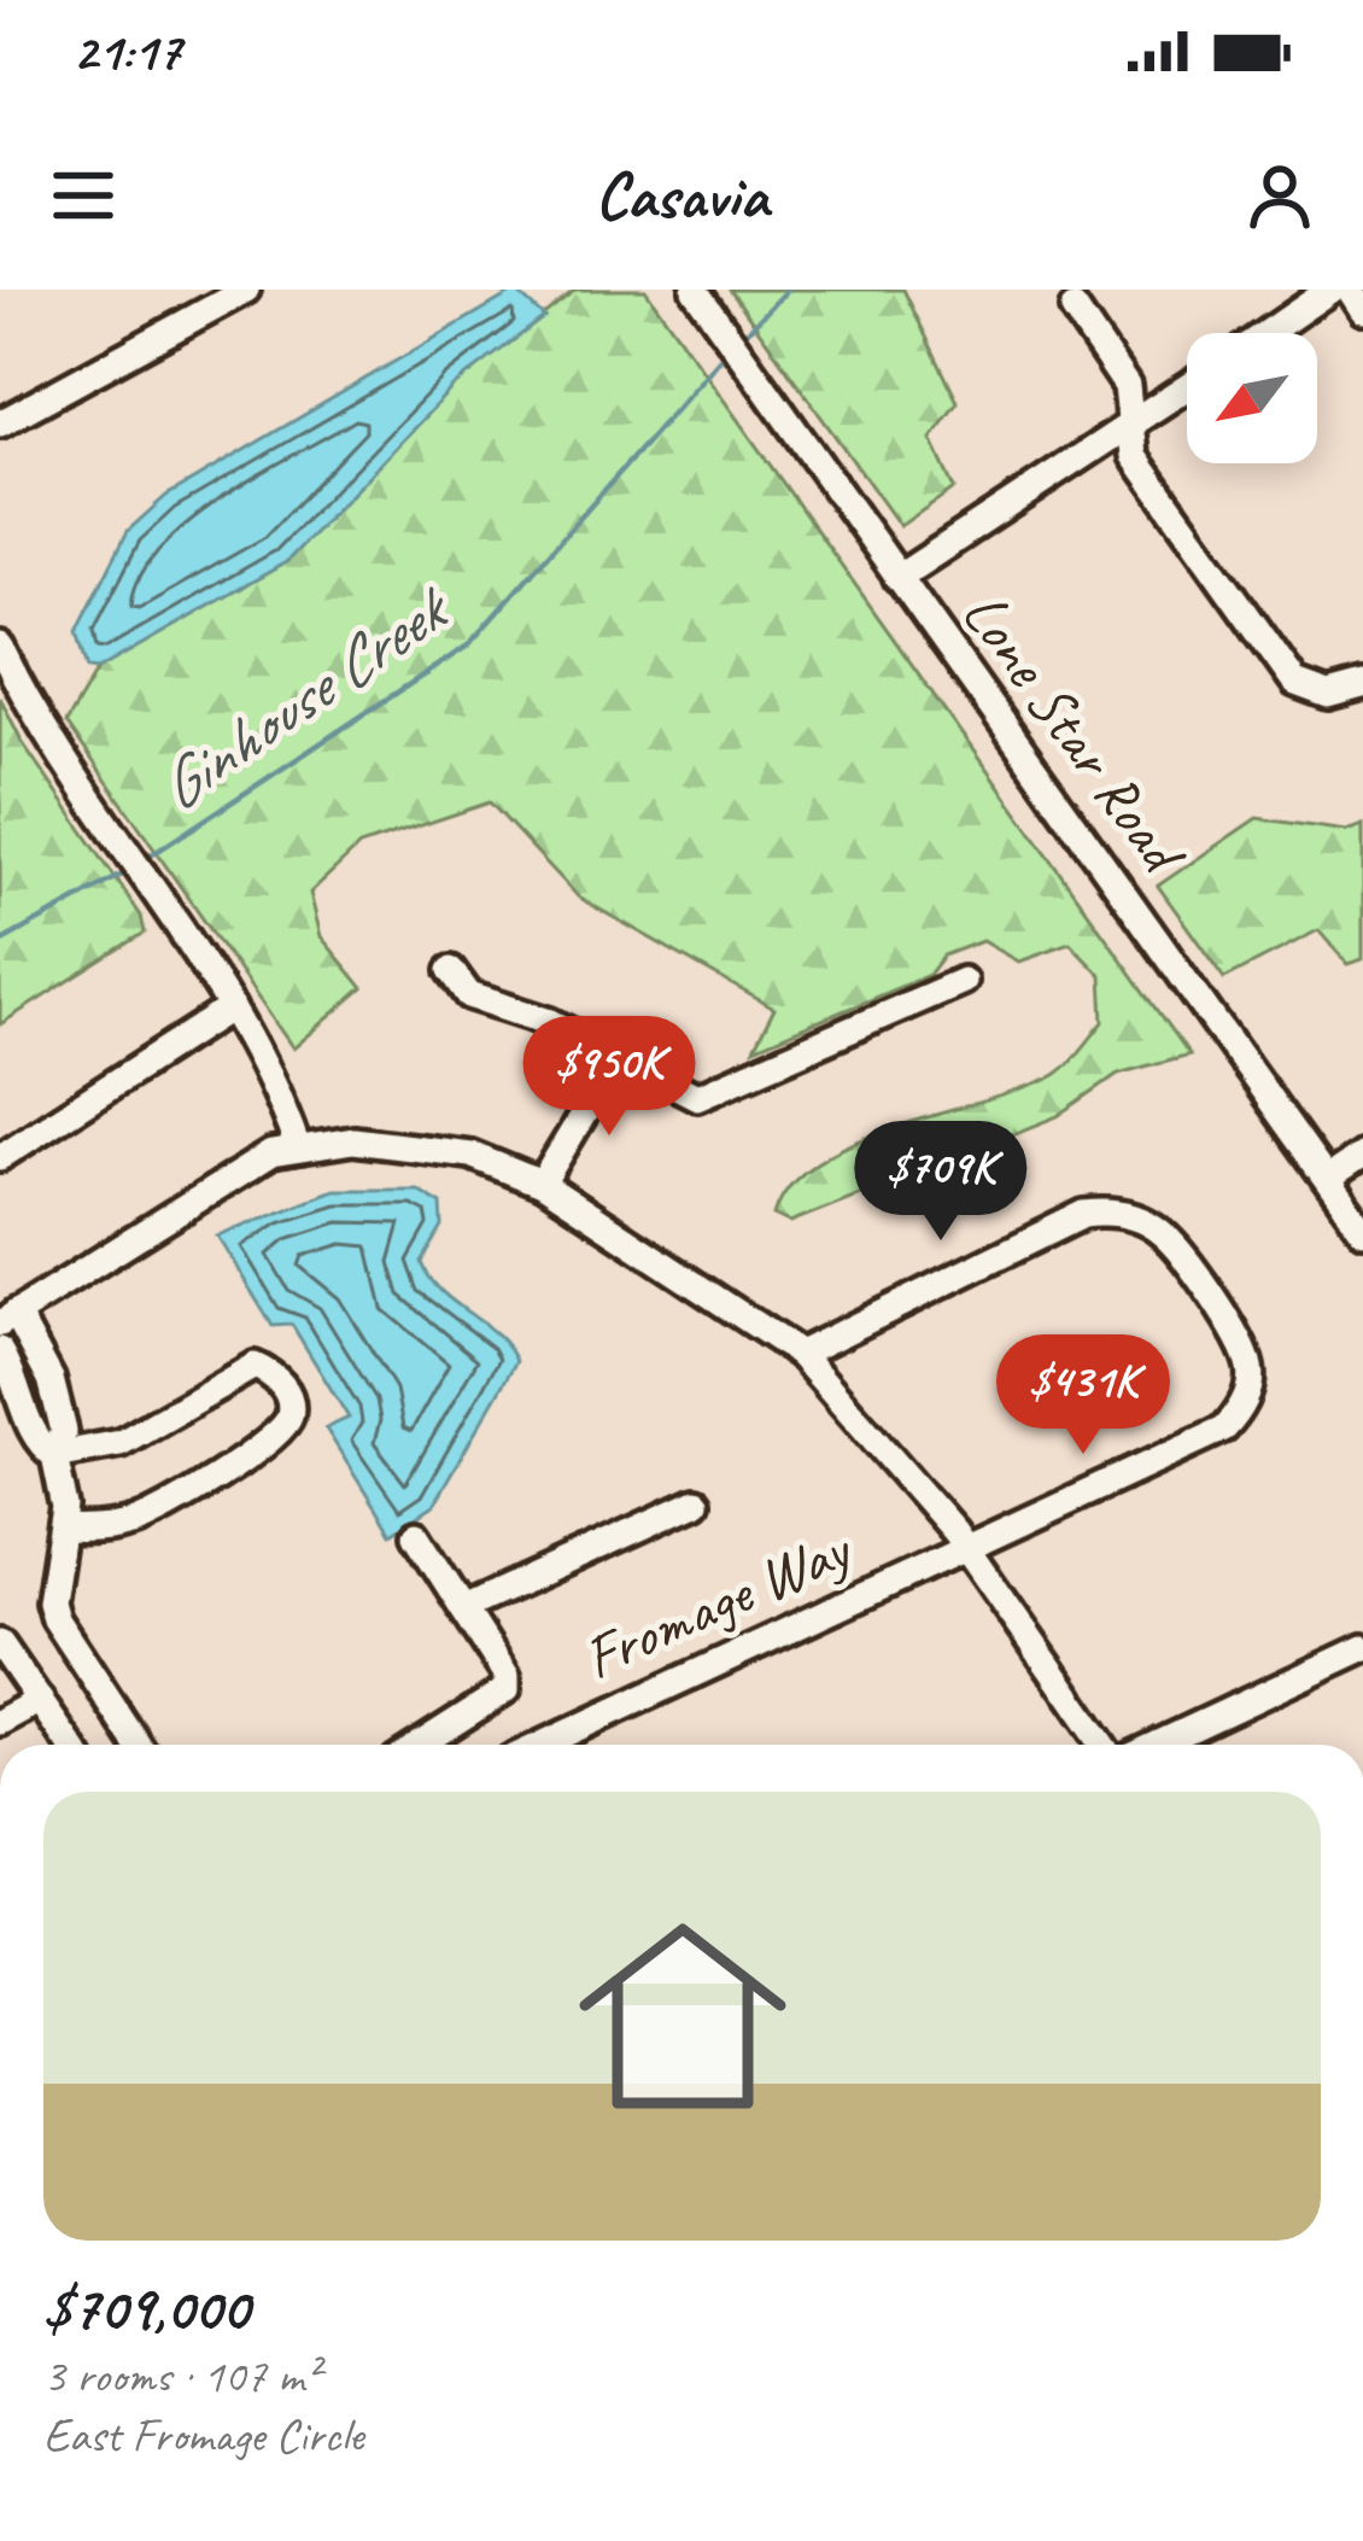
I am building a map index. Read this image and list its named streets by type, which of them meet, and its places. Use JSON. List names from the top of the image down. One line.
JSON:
{"streets":{"street":["Lone Star Road","Fromage Way"]},"water":["Ginhouse Creek"],"north":"bottom left","page":{"status":"21:17","header":"Casavia","price":["$950K","$709K","$431K"],"list":[{"name":"$709,000","note":"3 rooms · 107 m² · East Fromage Circle"}]}}
